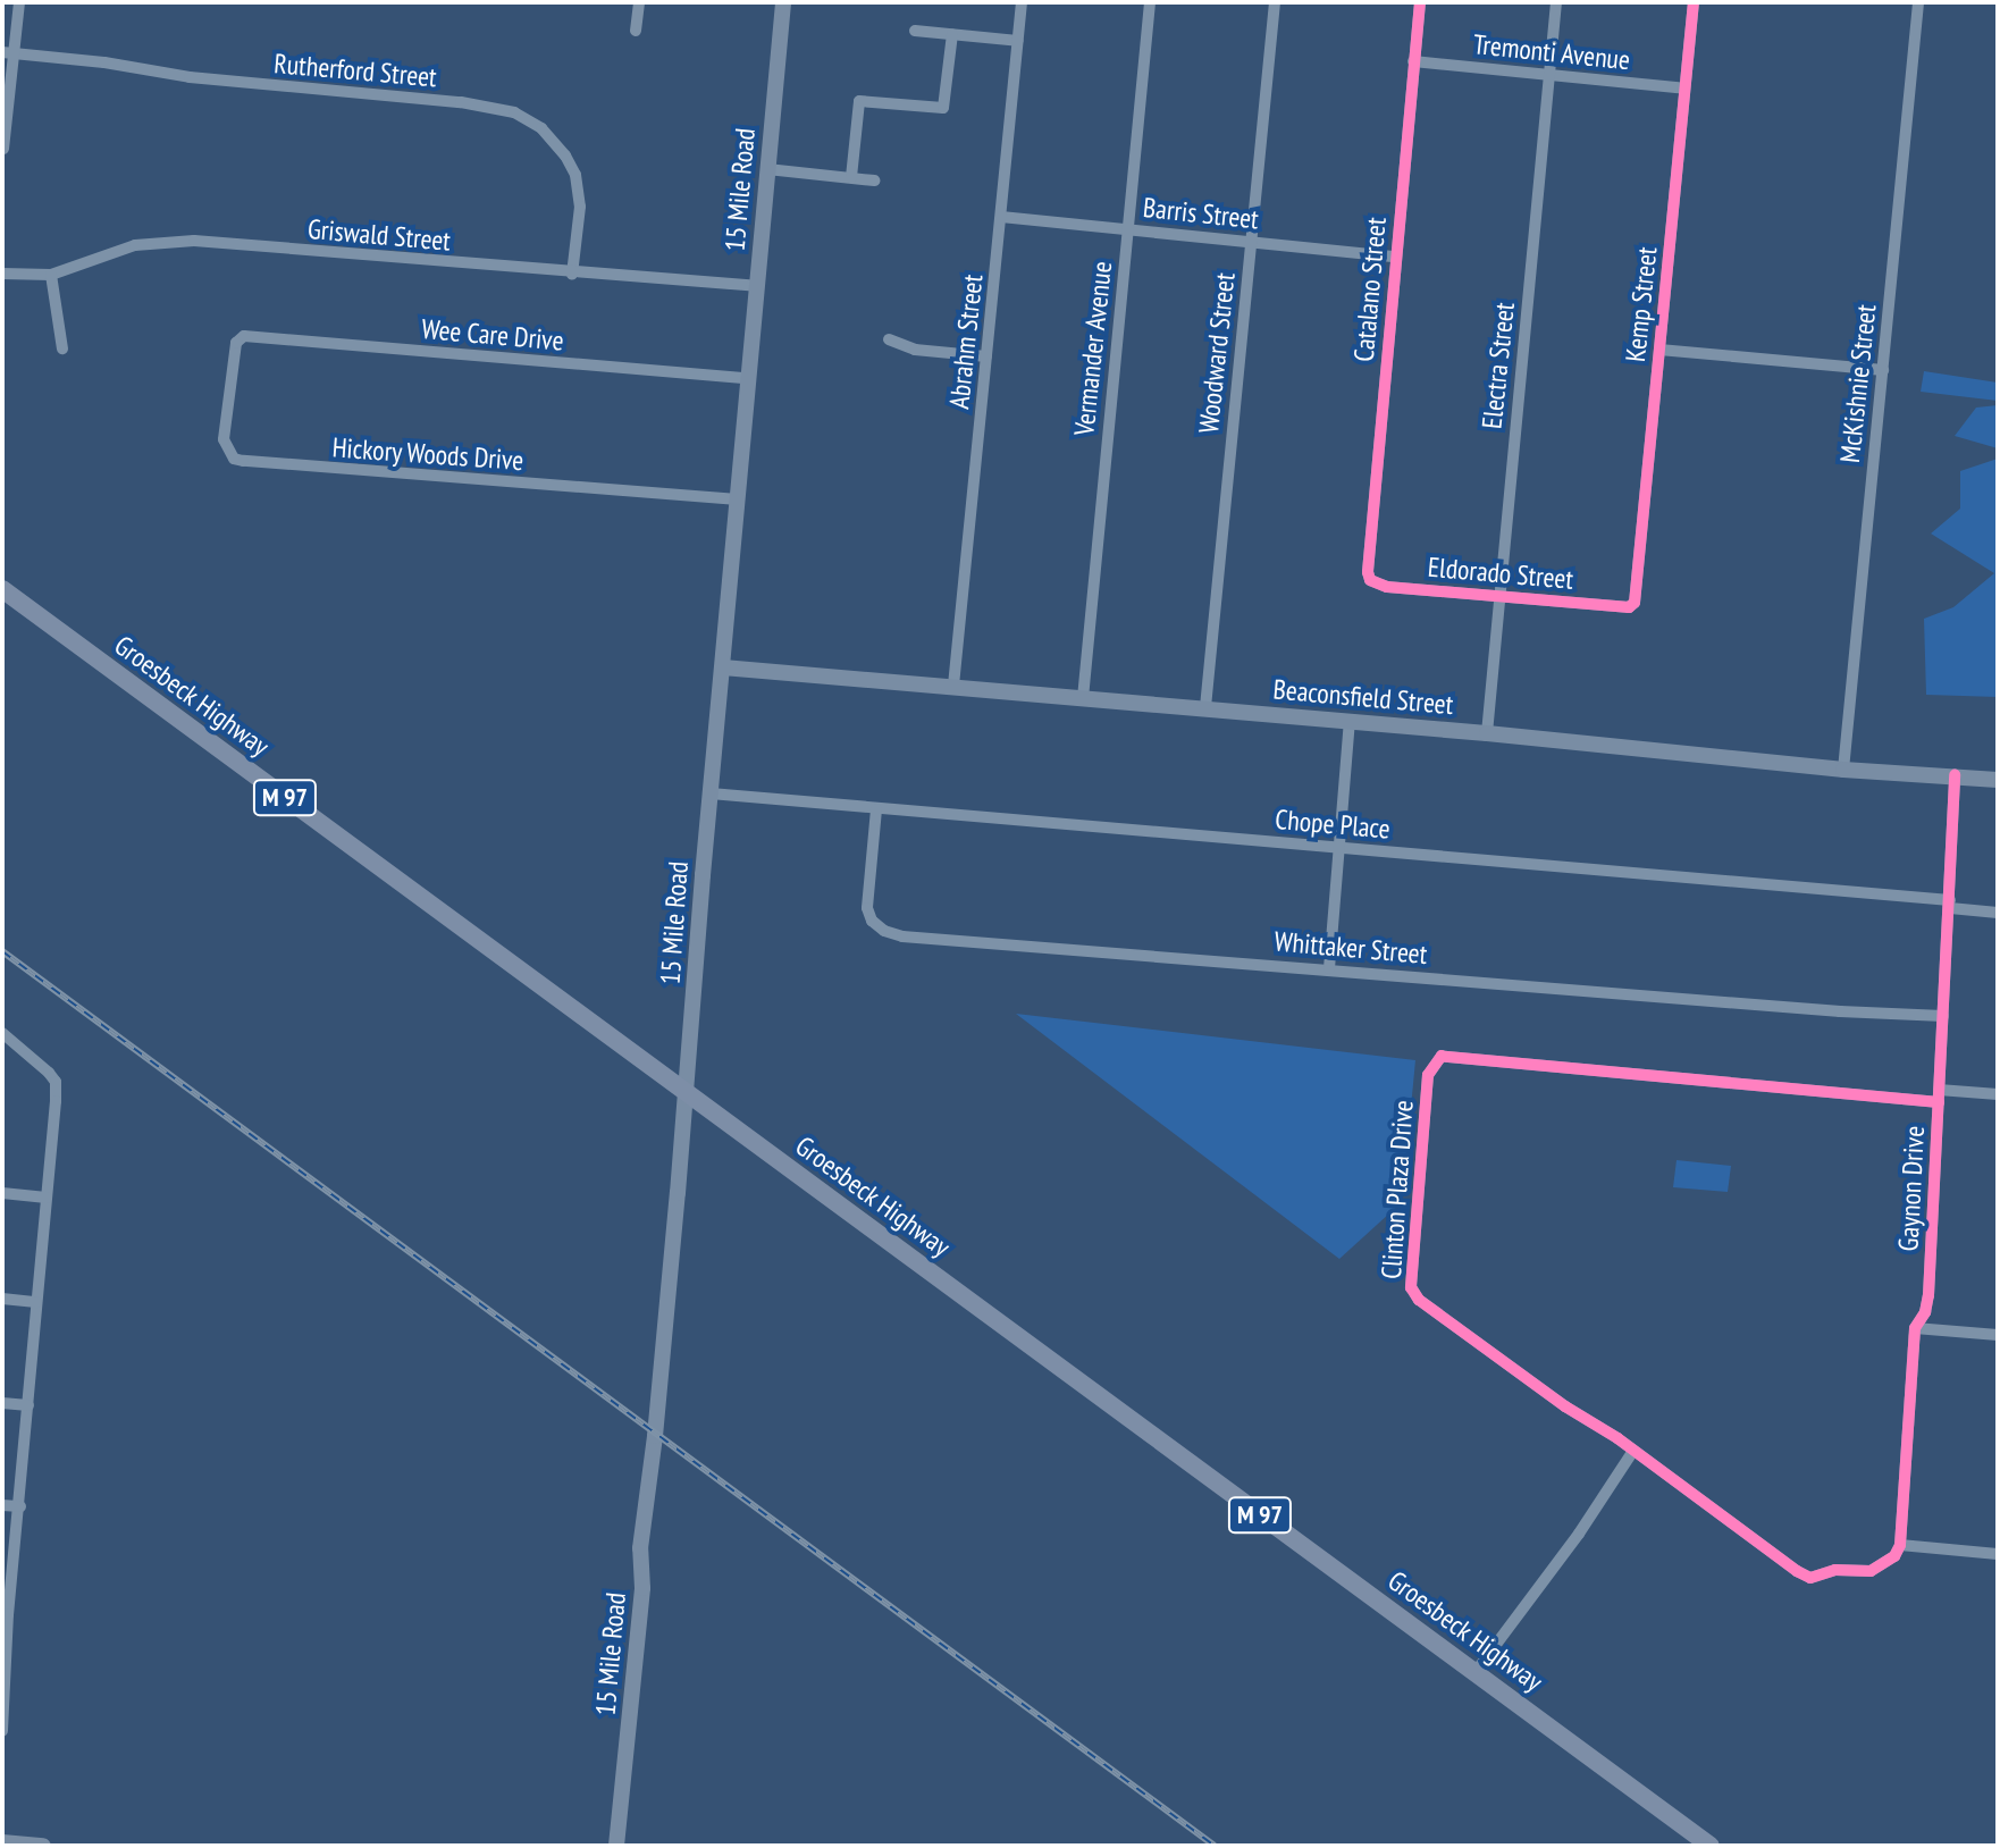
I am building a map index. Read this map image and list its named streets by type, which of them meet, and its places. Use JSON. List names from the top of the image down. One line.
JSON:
{"streets":{"main road":["15 Mile Road","Groesbeck Highway","Beaconsfield Street","M 97"],"street":["Tremonti Avenue","Rutherford Street","Barris Street","Griswald Street","Catalano Street","Kemp Street","Wee Care Drive","Abrahm Street","Vermander Avenue","Woodward Street","Electra Street","McKishnie Street","Hickory Woods Drive","Eldorado Street","Chope Place","Whittaker Street","Gaynon Drive","Clinton Plaza Drive"]},"crossings":[["Tremonti Avenue","Catalano Street"],["Tremonti Avenue","Kemp Street"],["Tremonti Avenue","Electra Street"],["Rutherford Street","Griswald Street"],["15 Mile Road","Griswald Street"],["15 Mile Road","Wee Care Drive"],["15 Mile Road","Hickory Woods Drive"],["15 Mile Road","Groesbeck Highway"],["15 Mile Road","Beaconsfield Street"],["15 Mile Road","Chope Place"],["Barris Street","Catalano Street"],["Barris Street","Abrahm Street"],["Barris Street","Vermander Avenue"],["Barris Street","Woodward Street"],["Catalano Street","Eldorado Street"],["Kemp Street","Eldorado Street"],["Wee Care Drive","Hickory Woods Drive"],["Abrahm Street","Beaconsfield Street"],["Vermander Avenue","Beaconsfield Street"],["Woodward Street","Beaconsfield Street"],["Electra Street","Eldorado Street"],["Electra Street","Beaconsfield Street"],["McKishnie Street","Beaconsfield Street"],["Beaconsfield Street","Gaynon Drive"],["Chope Place","Whittaker Street"],["Chope Place","Gaynon Drive"],["Whittaker Street","Gaynon Drive"],["Gaynon Drive","Clinton Plaza Drive"]]}
